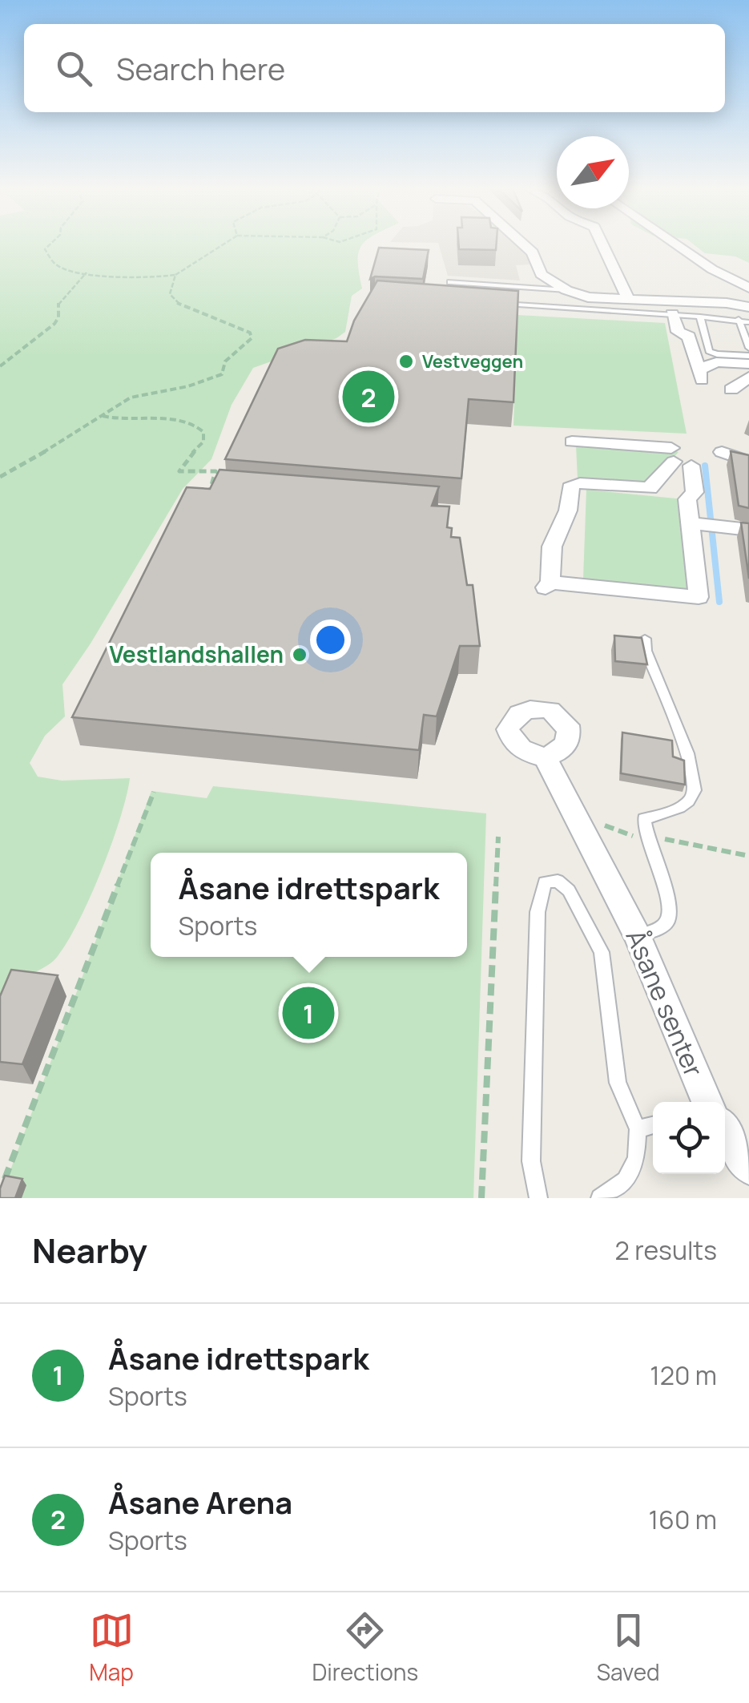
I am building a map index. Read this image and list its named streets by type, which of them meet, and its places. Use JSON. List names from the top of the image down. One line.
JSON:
{"streets":{"street":["Åsane senter"]},"places":["Vestveggen","Vestlandshallen"],"north":"top right","page":{"search":"Search here","pins":["2","1"],"popup":["Åsane idrettspark","Sports"],"heading":["Nearby","2 results"],"list":[{"mark":"1","name":"Åsane idrettspark","note":"Sports","value":"120 m"},{"mark":"2","name":"Åsane Arena","note":"Sports","value":"160 m"}],"nav":["Map","Directions","Saved"]}}
